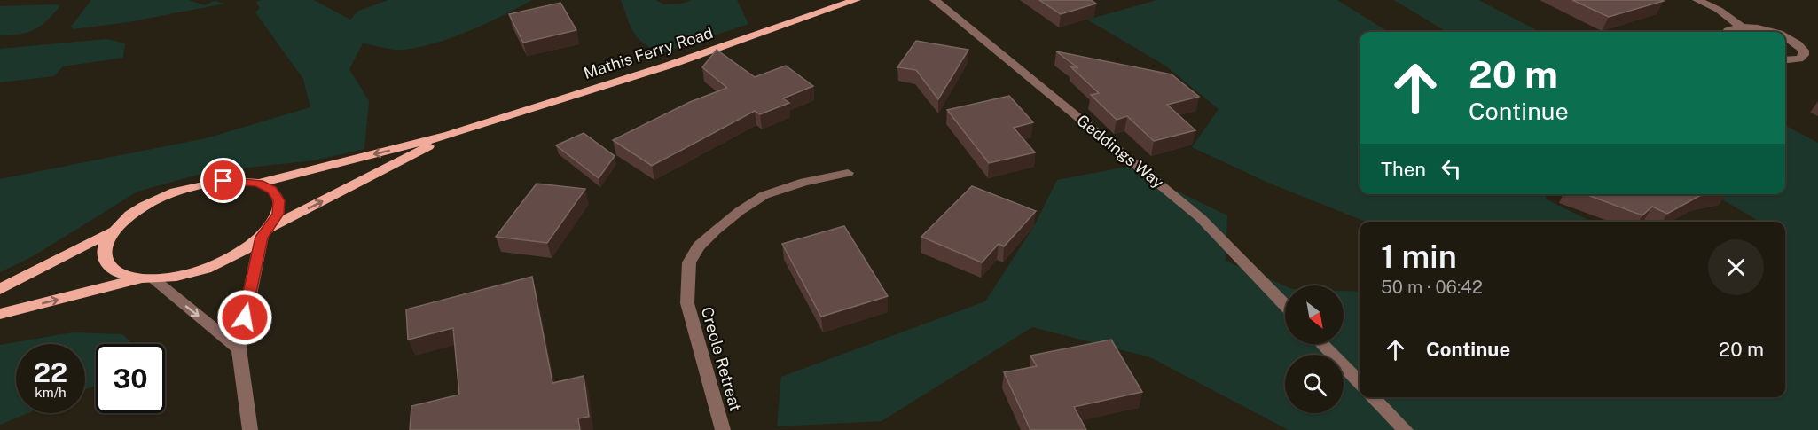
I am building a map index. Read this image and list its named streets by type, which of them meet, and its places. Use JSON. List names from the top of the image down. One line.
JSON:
{"streets":{"main road":["Mathis Ferry Road"],"street":["Geddings Way","Creole Retreat"]},"north":"bottom right","page":{"turn":["20 m","Continue"],"then":"Then","heading":["1 min","50 m · 06:42"],"list":[{"name":"Continue","value":"20 m"}],"speed":"22 km/h","limit":"30"}}
